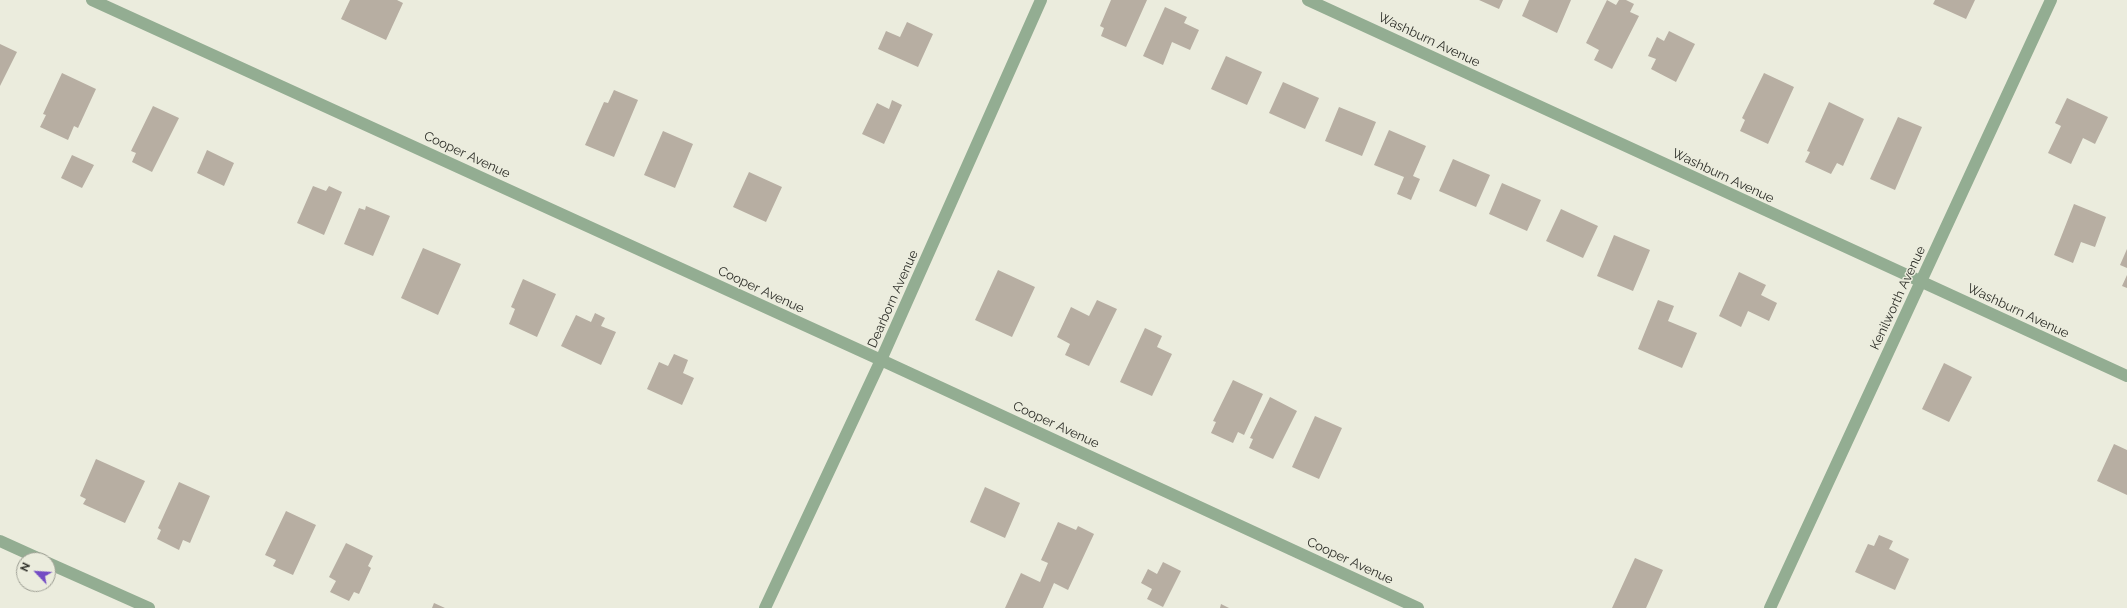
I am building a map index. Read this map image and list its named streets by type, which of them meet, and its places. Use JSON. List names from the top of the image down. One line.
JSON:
{"streets":{"street":["Washburn Avenue","Cooper Avenue","Kenilworth Avenue","Dearborn Avenue"]},"crossings":[["Washburn Avenue","Kenilworth Avenue"],["Cooper Avenue","Dearborn Avenue"]],"north":"top left"}
